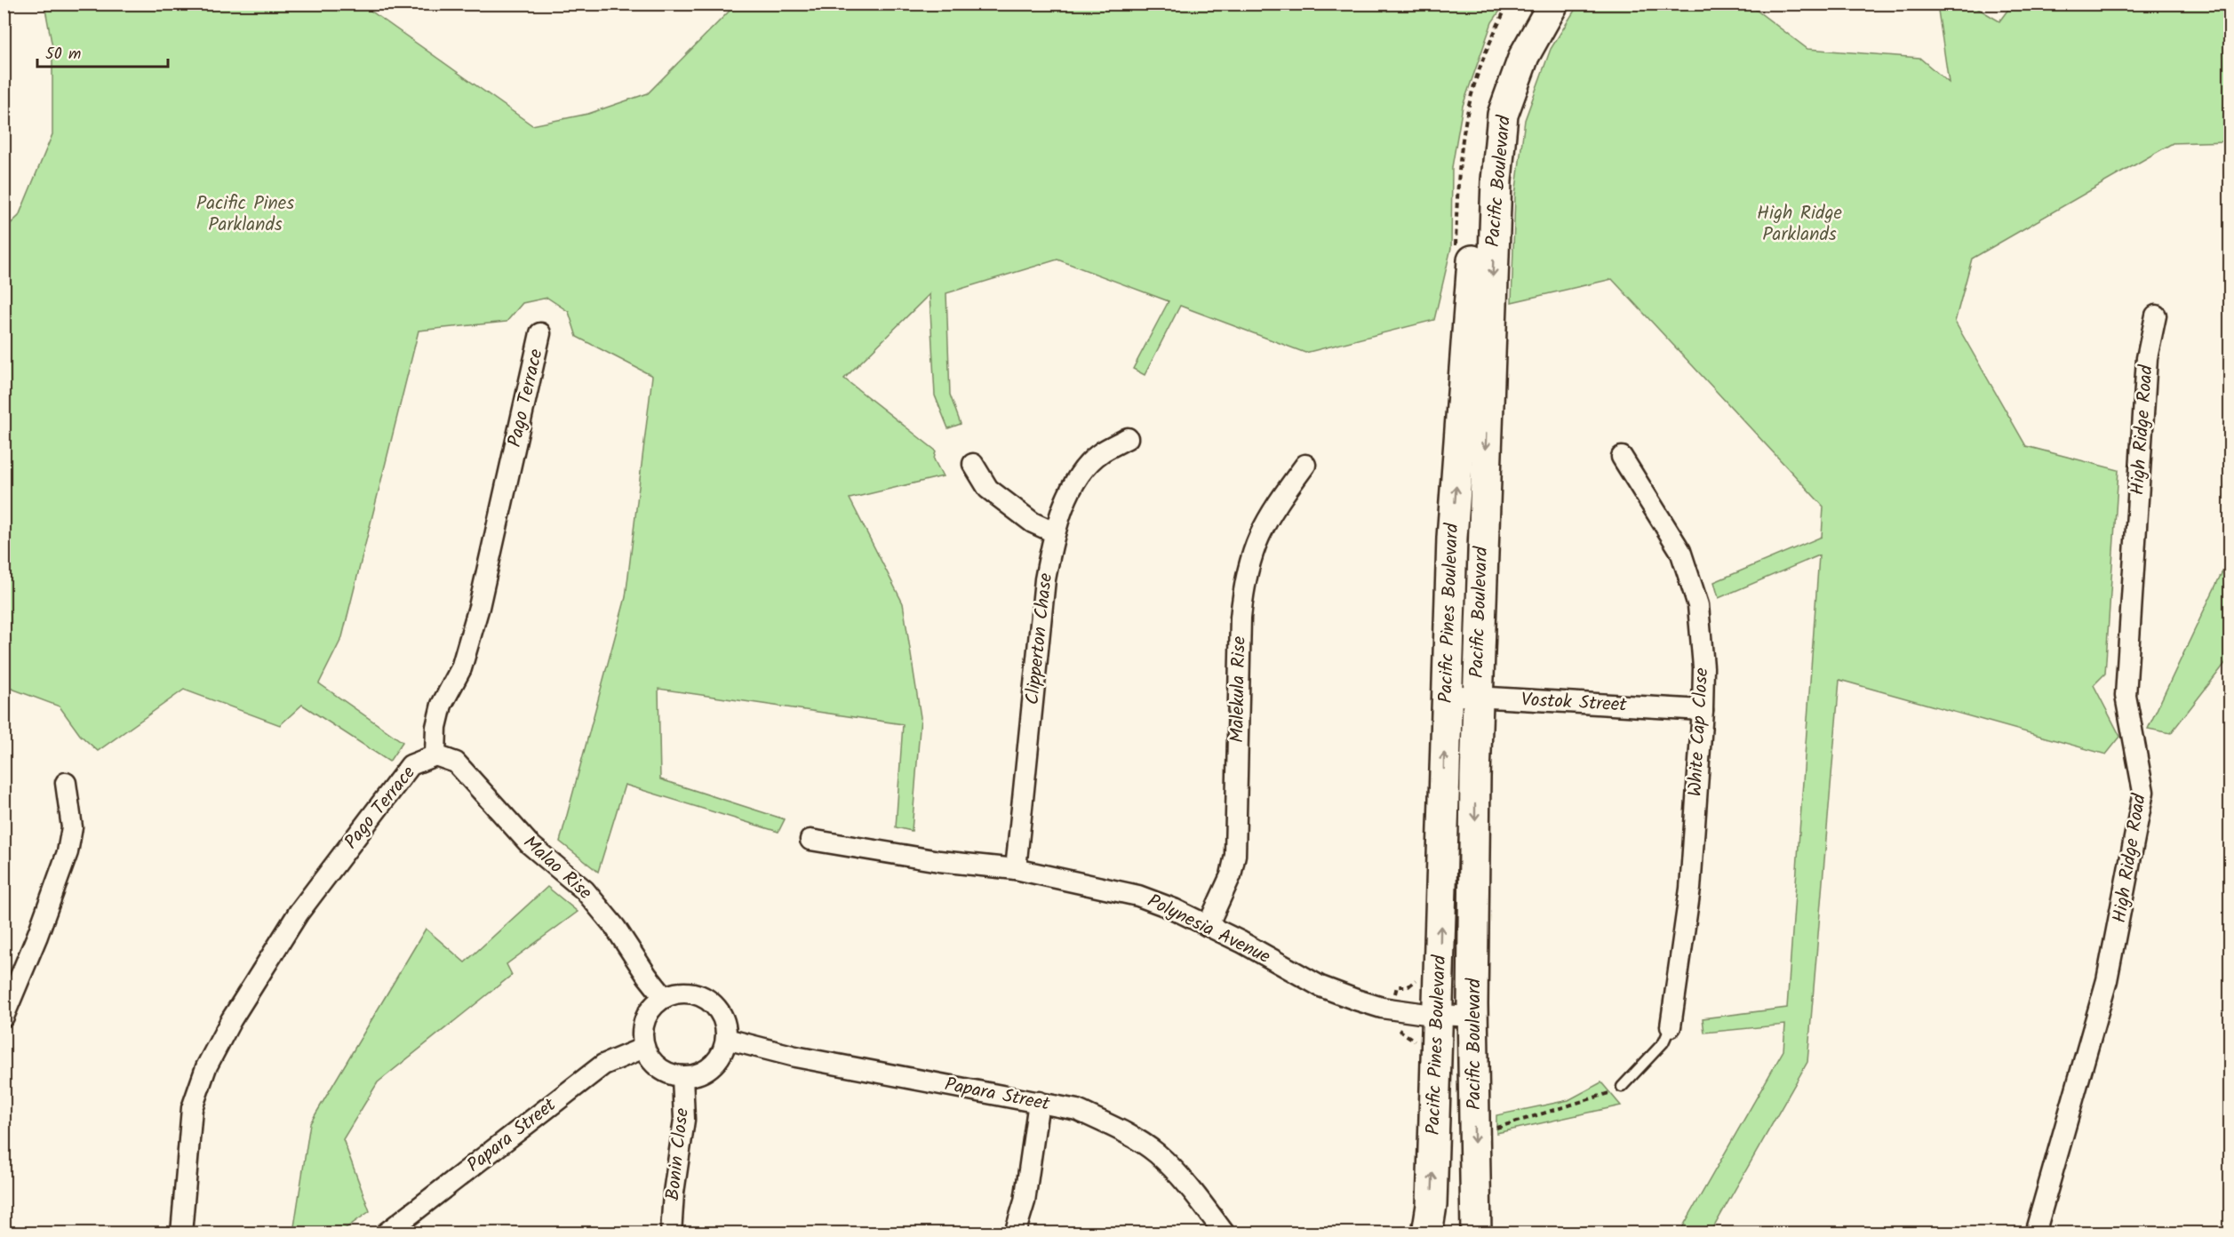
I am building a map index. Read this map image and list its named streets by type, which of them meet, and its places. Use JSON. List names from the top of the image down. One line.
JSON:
{"streets":{"main road":["Pacific Boulevard","Pacific Pines Boulevard"],"street":["Pago Terrace","High Ridge Road","Clipperton Chase","Malekula Rise","Vostok Street","White Cap Close","Malao Rise","Polynesia Avenue","Papara Street","Bonin Close"]},"crossings":[["Pacific Boulevard","Vostok Street"],["Pacific Boulevard","Polynesia Avenue"],["Pago Terrace","Malao Rise"],["Pacific Pines Boulevard","Vostok Street"],["Pacific Pines Boulevard","Polynesia Avenue"],["Clipperton Chase","Polynesia Avenue"],["Malekula Rise","Polynesia Avenue"],["Vostok Street","White Cap Close"],["Malao Rise","Papara Street"],["Malao Rise","Bonin Close"],["Papara Street","Bonin Close"]],"one_way":["Pacific Boulevard","Pacific Pines Boulevard"],"parks":["Pacific Pines Parklands","High Ridge Parklands"],"scale_bar":"50 m"}
